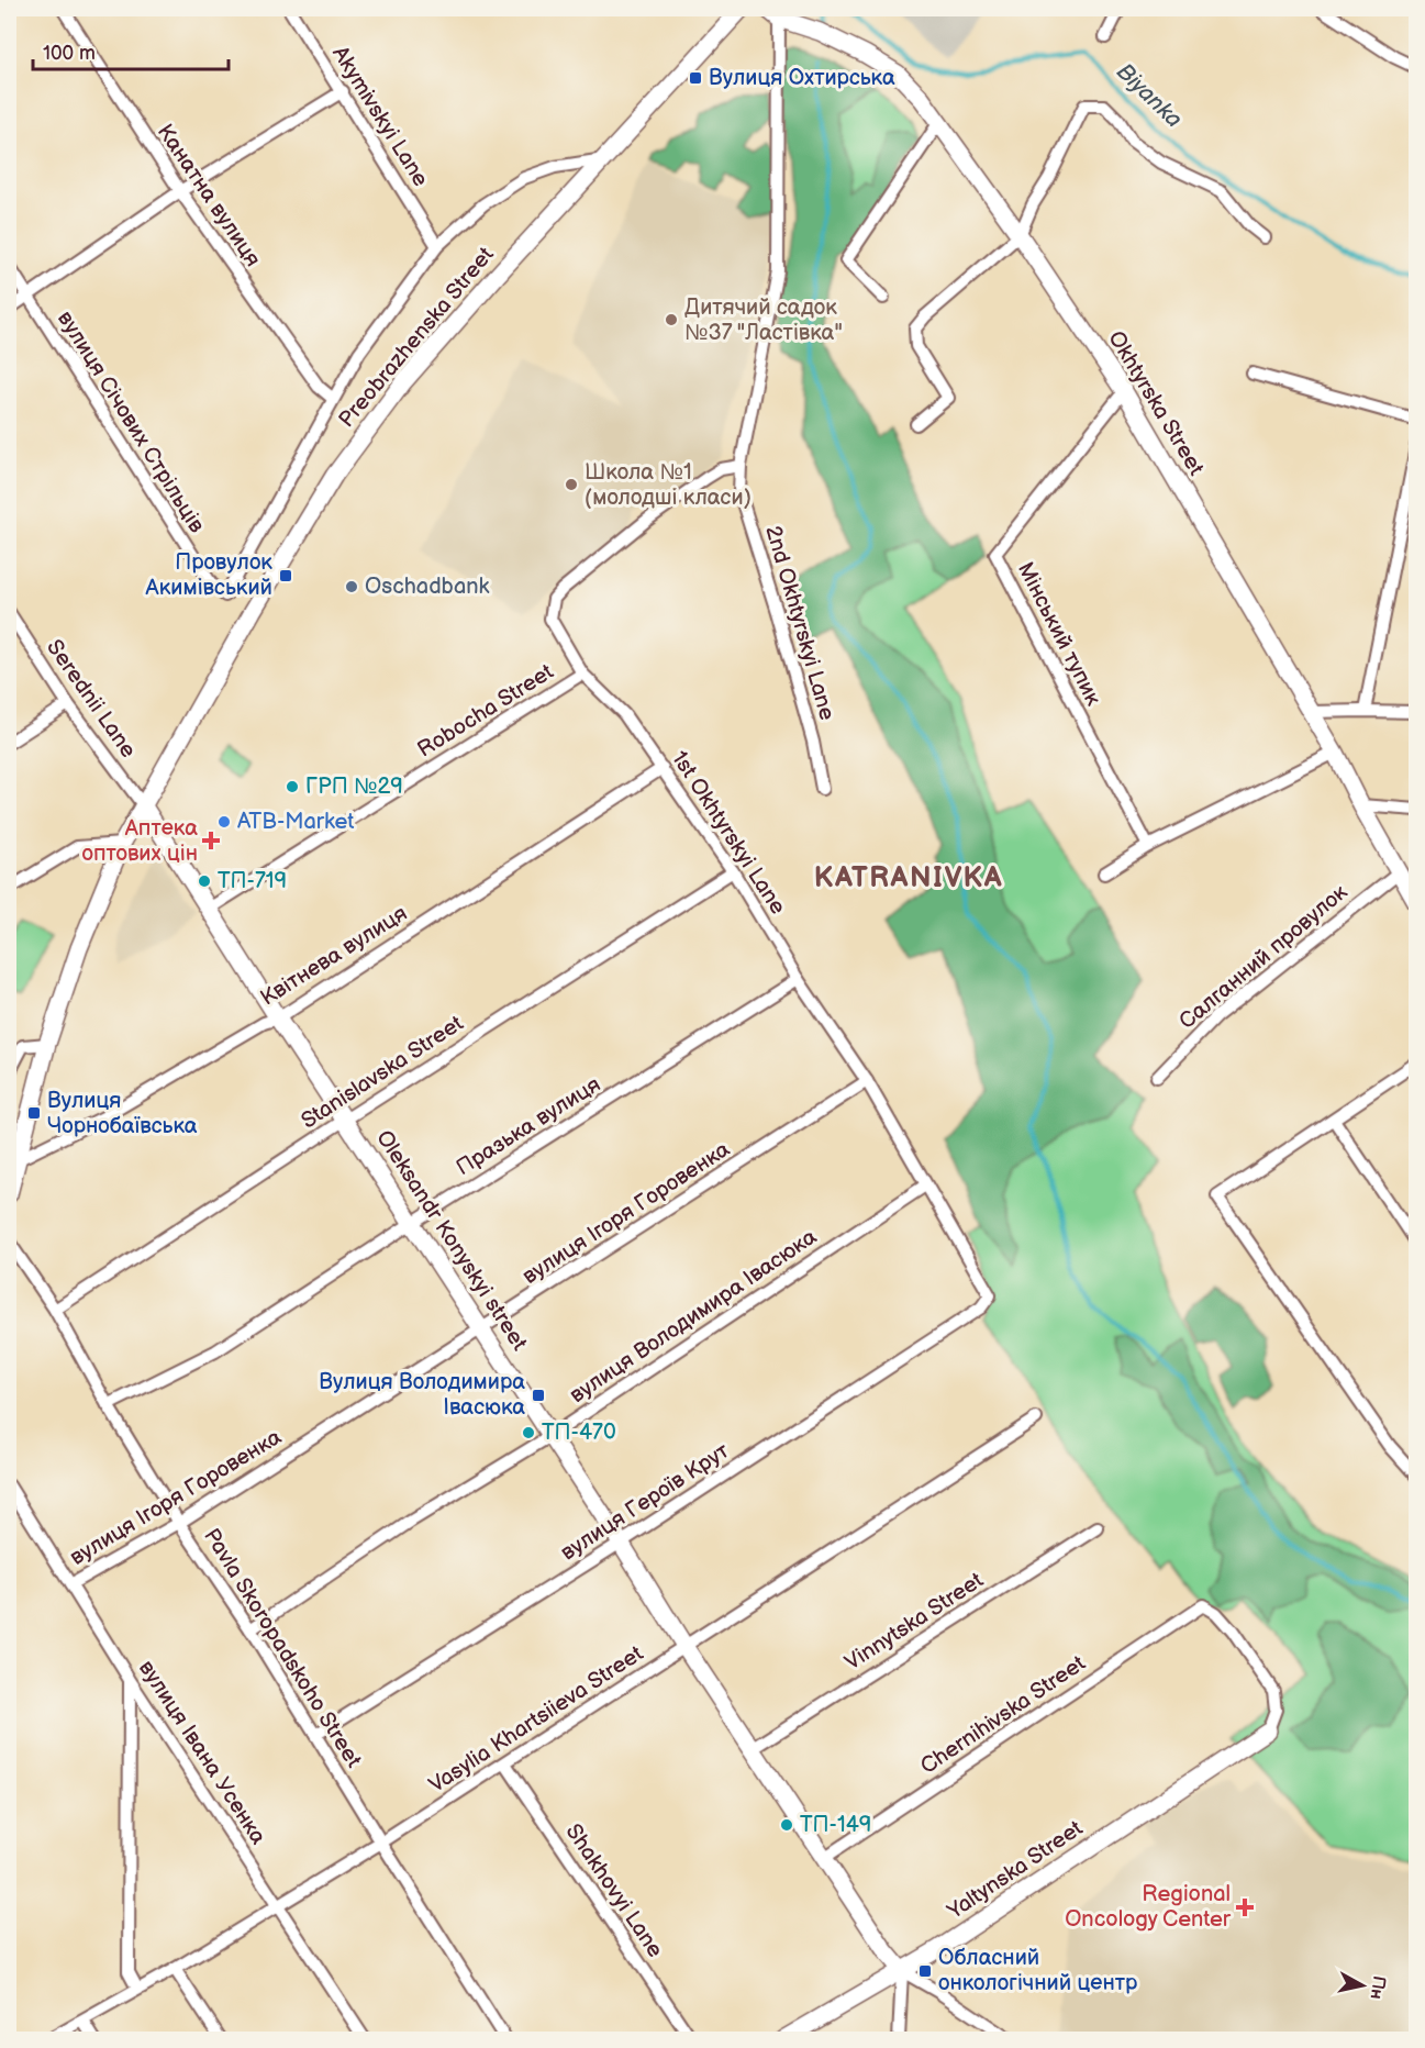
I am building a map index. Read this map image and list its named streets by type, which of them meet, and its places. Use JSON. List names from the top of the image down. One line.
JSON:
{"streets":{"street":["Akymivskyi Lane","Канатна вулиця","Preobrazhenska Street","Okhtyrska Street","вулиця Січових Стрільців","2nd Okhtyrskyi Lane","Мінський тупик","Serednii Lane","Robocha Street","1st Okhtyrskyi Lane","Квітнева вулиця","Салганний провулок","Stanislavska Street","Празька вулиця","вулиця Ігоря Горовенка","Oleksandr Konyskyi street","вулиця Володимира Івасюка","вулиця Героїв Крут","Vinnytska Street","Pavla Skoropadskoho Street","Chernihivska Street","Vasylia Khartsiieva Street","вулиця Івана Усенка","Yaltynska Street","Shakhovyi Lane"]},"crossings":[["Канатна вулиця","вулиця Січових Стрільців"],["Preobrazhenska Street","Serednii Lane"],["Preobrazhenska Street","Квітнева вулиця"],["Preobrazhenska Street","Oleksandr Konyskyi street"],["Okhtyrska Street","2nd Okhtyrskyi Lane"],["Okhtyrska Street","Мінський тупик"],["Okhtyrska Street","Салганний провулок"],["2nd Okhtyrskyi Lane","1st Okhtyrskyi Lane"],["Serednii Lane","Oleksandr Konyskyi street"],["Robocha Street","1st Okhtyrskyi Lane"],["Robocha Street","Oleksandr Konyskyi street"],["1st Okhtyrskyi Lane","Квітнева вулиця"],["1st Okhtyrskyi Lane","Stanislavska Street"],["1st Okhtyrskyi Lane","Празька вулиця"],["1st Okhtyrskyi Lane","вулиця Ігоря Горовенка"],["1st Okhtyrskyi Lane","вулиця Володимира Івасюка"],["1st Okhtyrskyi Lane","вулиця Героїв Крут"],["Квітнева вулиця","Oleksandr Konyskyi street"],["Stanislavska Street","Oleksandr Konyskyi street"],["Stanislavska Street","Pavla Skoropadskoho Street"],["Празька вулиця","Oleksandr Konyskyi street"],["Празька вулиця","Pavla Skoropadskoho Street"],["вулиця Ігоря Горовенка","Oleksandr Konyskyi street"],["вулиця Ігоря Горовенка","Pavla Skoropadskoho Street"],["вулиця Ігоря Горовенка","вулиця Івана Усенка"],["Oleksandr Konyskyi street","вулиця Володимира Івасюка"],["Oleksandr Konyskyi street","вулиця Героїв Крут"],["Oleksandr Konyskyi street","Vinnytska Street"],["Oleksandr Konyskyi street","Chernihivska Street"],["Oleksandr Konyskyi street","Vasylia Khartsiieva Street"],["Oleksandr Konyskyi street","Yaltynska Street"],["вулиця Володимира Івасюка","Pavla Skoropadskoho Street"],["вулиця Героїв Крут","Pavla Skoropadskoho Street"],["Pavla Skoropadskoho Street","Vasylia Khartsiieva Street"],["Chernihivska Street","Yaltynska Street"],["Vasylia Khartsiieva Street","вулиця Івана Усенка"],["Vasylia Khartsiieva Street","Shakhovyi Lane"]],"districts":["KATRANIVKA"],"water":["Biyanka"],"places":{"transit":["Вулиця Охтирська","Провулок Акимівський","Вулиця Чорнобаївська","Вулиця Володимира Івасюка","Обласний онкологічний центр"],"other":["Дитячий садок №37 \"Ластівка\"","Школа №1 (молодші класи)","Oschadbank","ГРП №29","ATB-Market","ТП-719","ТП-470","ТП-149"],"health":["Аптека оптових цін","Regional Oncology Center"]},"scale_bar":"100 m","north":"right"}
